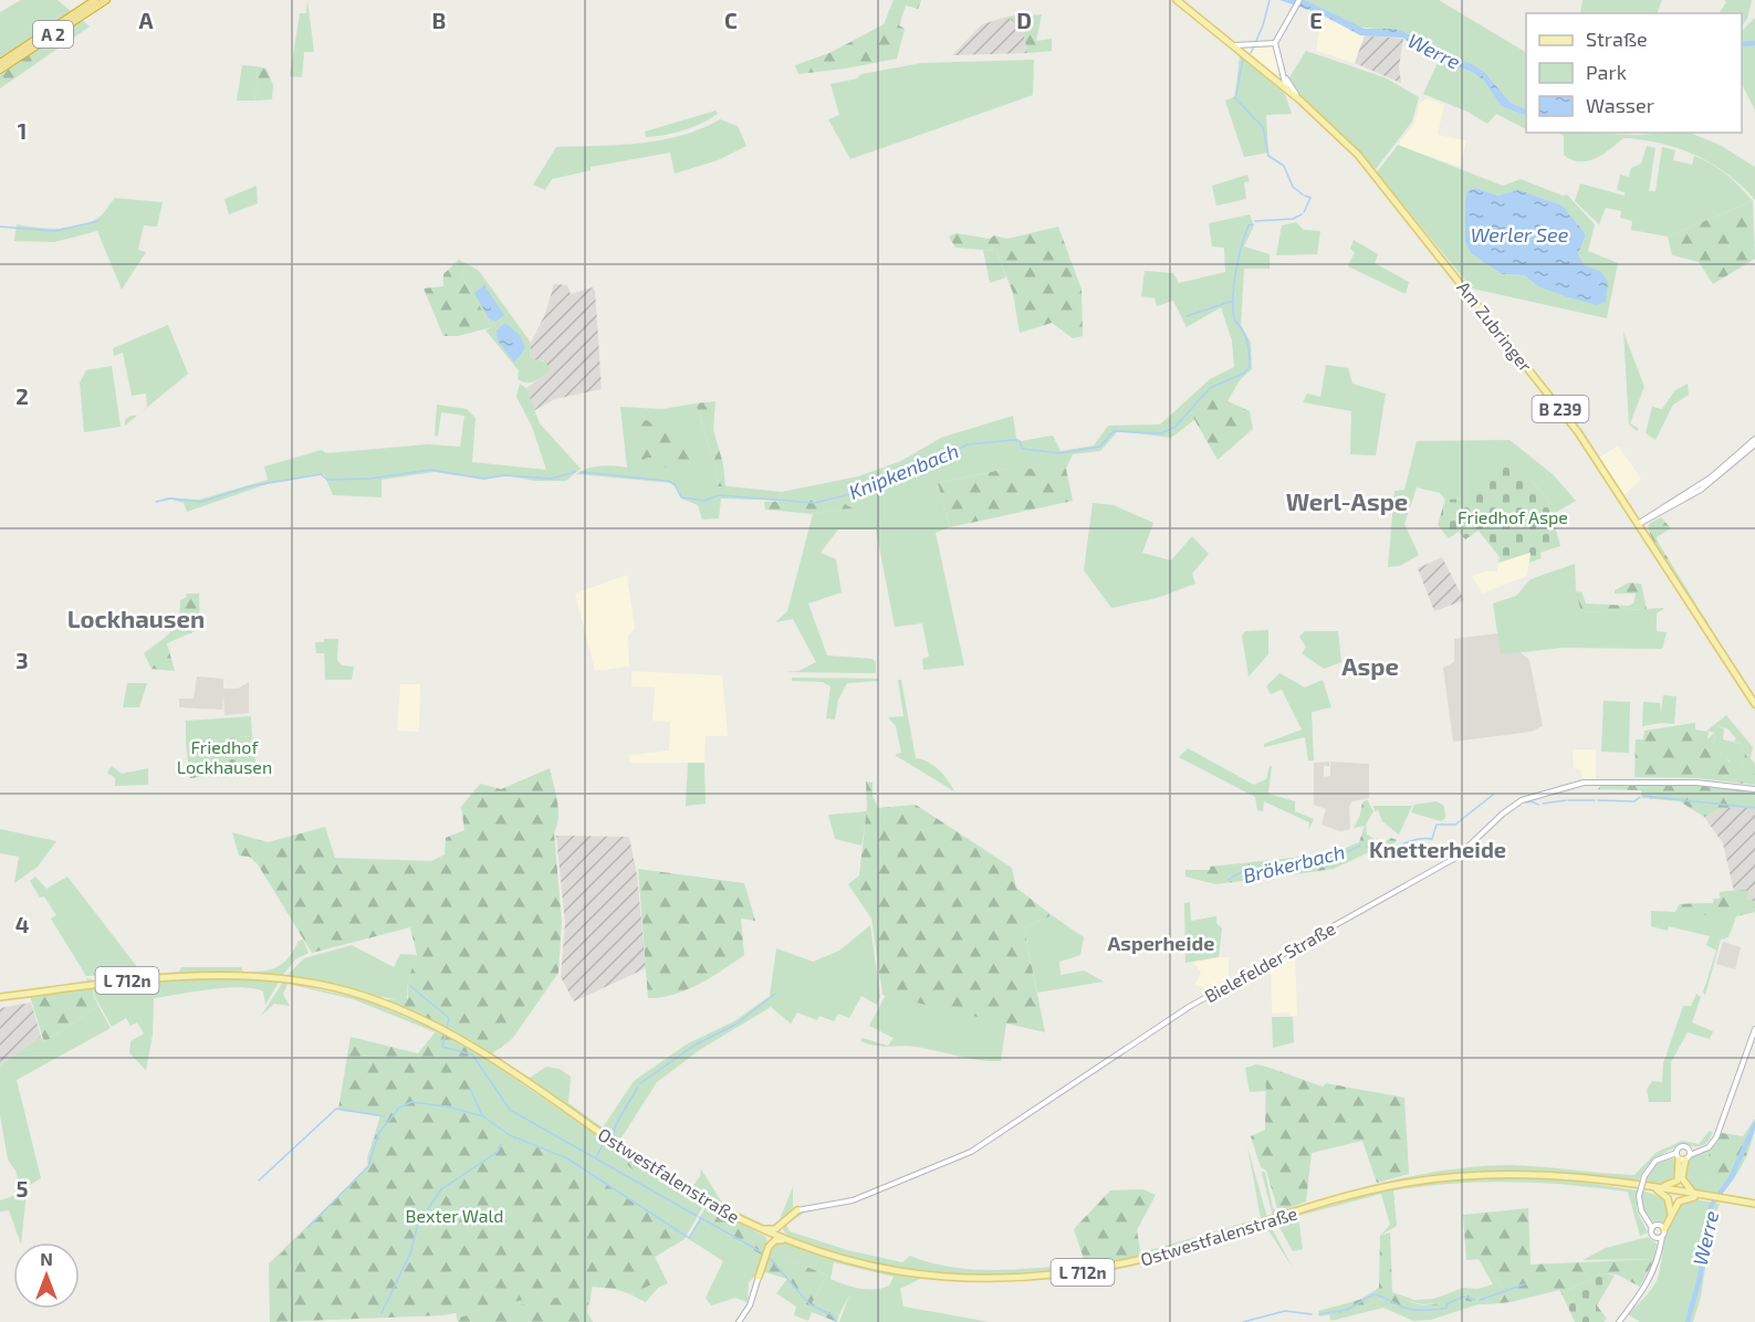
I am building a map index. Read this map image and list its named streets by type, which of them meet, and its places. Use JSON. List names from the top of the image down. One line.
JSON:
{"streets":{"highway":["A 2"],"main road":["Am Zubringer","B 239","Bielefelder Straße","L 712n","Ostwestfalenstraße"]},"districts":["Werl-Aspe","Lockhausen","Aspe","Knetterheide","Asperheide"],"water":["Werre","Werler See","Knipkenbach","Brökerbach"],"parks":["Friedhof Aspe","Friedhof Lockhausen","Bexter Wald"],"legend":["Straße","Park","Wasser"],"north":"top","grid":{"columns":["A","B","C","D","E"],"rows":["1","2","3","4","5"]}}
